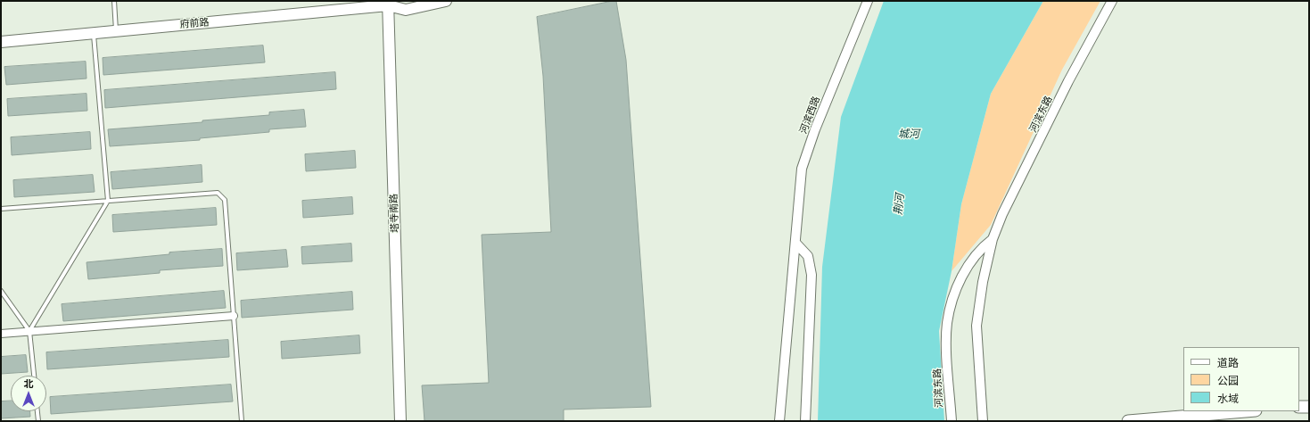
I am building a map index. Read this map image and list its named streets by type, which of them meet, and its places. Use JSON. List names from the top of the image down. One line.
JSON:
{"streets":{"main road":["府前路","塔寺南路"],"street":["河滨东路","河滨西路"]},"crossings":[["府前路","塔寺南路"]],"water":["城河","荆河"],"legend":["道路","公园","水域"],"north":"top"}
